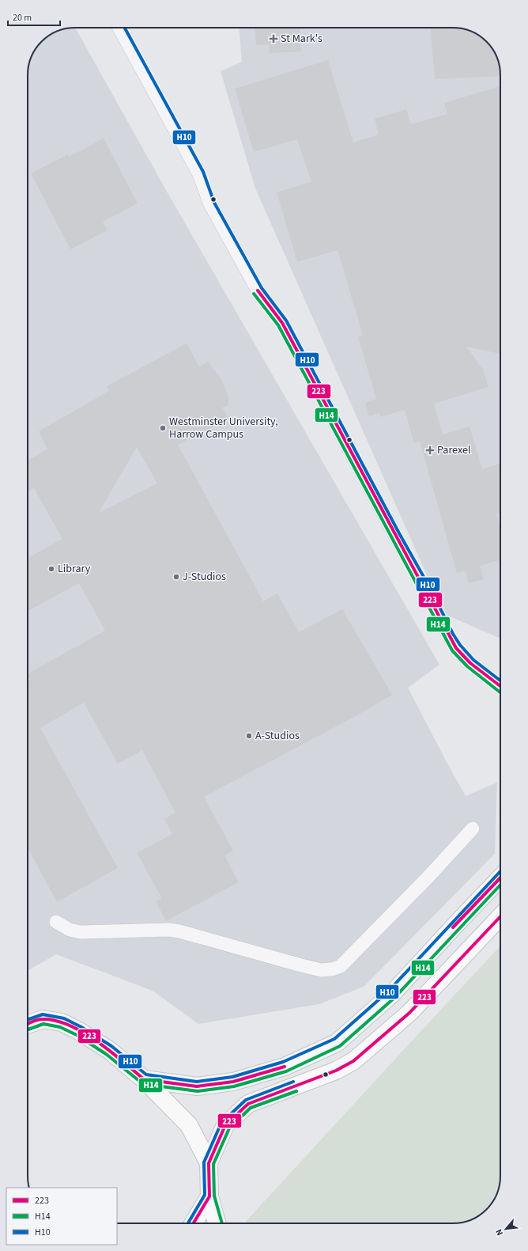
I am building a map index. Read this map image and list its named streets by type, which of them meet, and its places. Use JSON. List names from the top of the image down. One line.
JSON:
{"places":{"health":["St Mark's","Parexel"],"other":["Westminster University, Harrow Campus","Library","J-Studios","A-Studios"]},"lines":["transit line H10","transit line 223","transit line H14"],"legend":["223","H14","H10"],"scale_bar":"20 m","north":"bottom left"}
